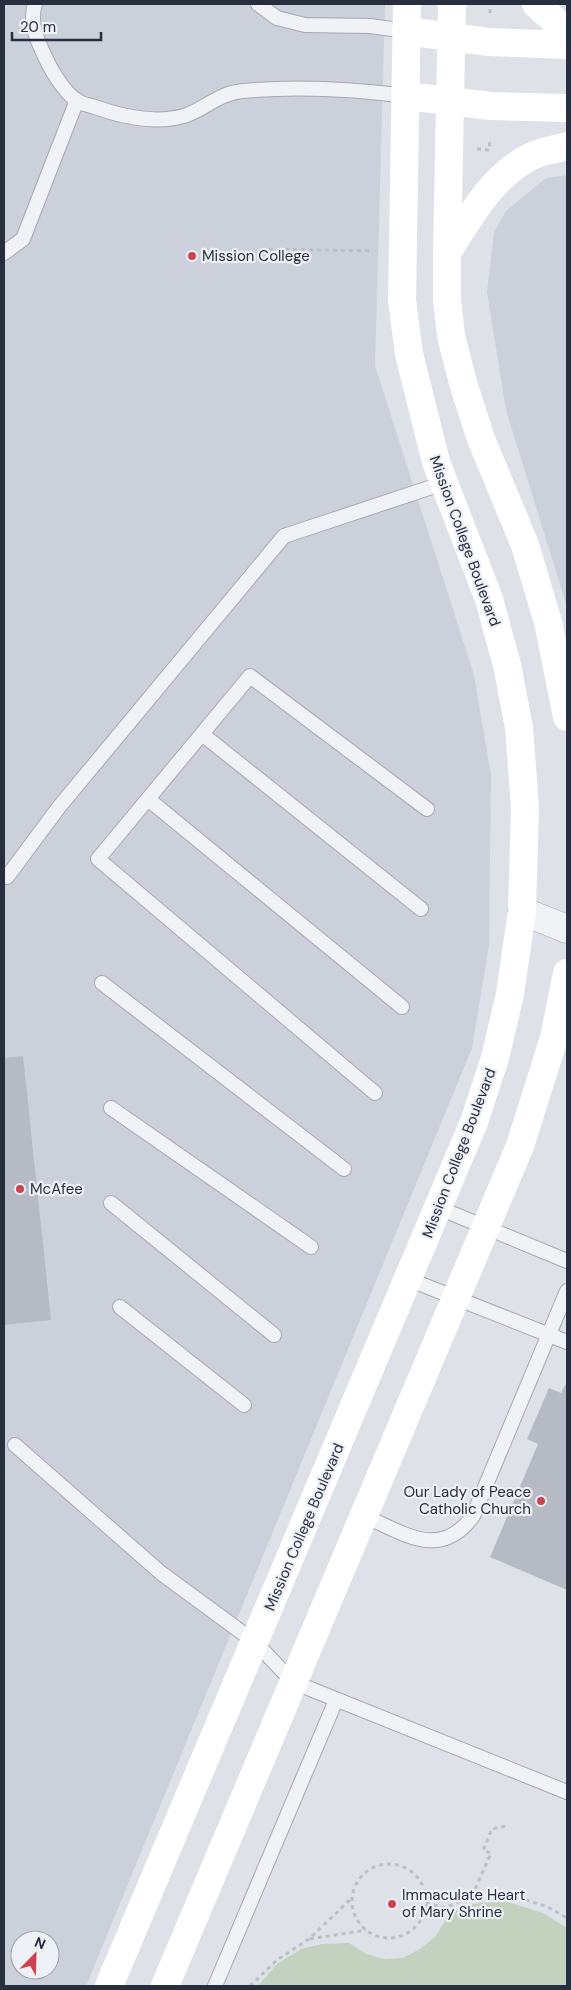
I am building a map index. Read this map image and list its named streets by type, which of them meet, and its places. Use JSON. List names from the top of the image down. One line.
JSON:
{"streets":{"street":["Mission College Boulevard"]},"places":["Mission College","McAfee","Our Lady of Peace Catholic Church","Immaculate Heart of Mary Shrine"],"scale_bar":"20 m","north":"top right"}
